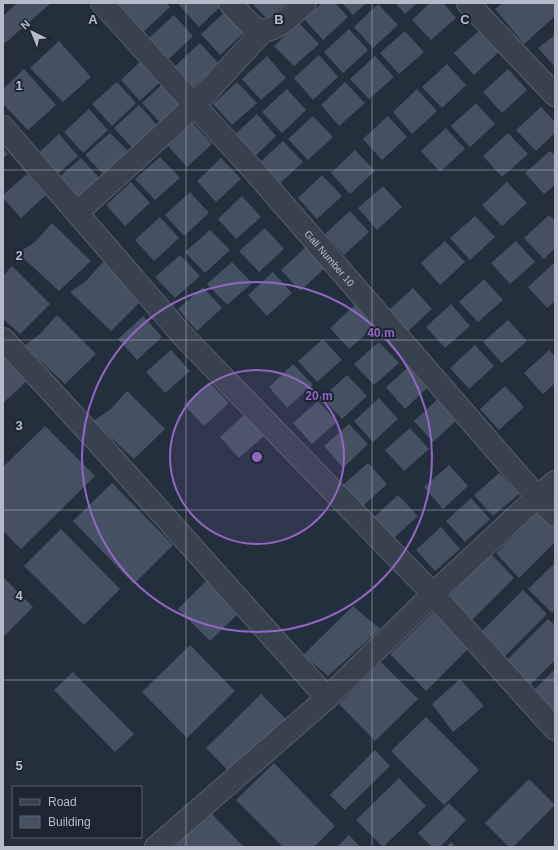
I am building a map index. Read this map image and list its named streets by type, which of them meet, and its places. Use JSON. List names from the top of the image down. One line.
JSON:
{"streets":{"street":["Gali Number 10"]},"legend":["Road","Building"],"north":"top left","grid":{"columns":["A","B","C"],"rows":["1","2","3","4","5"]},"rings":["40 m","20 m"]}
